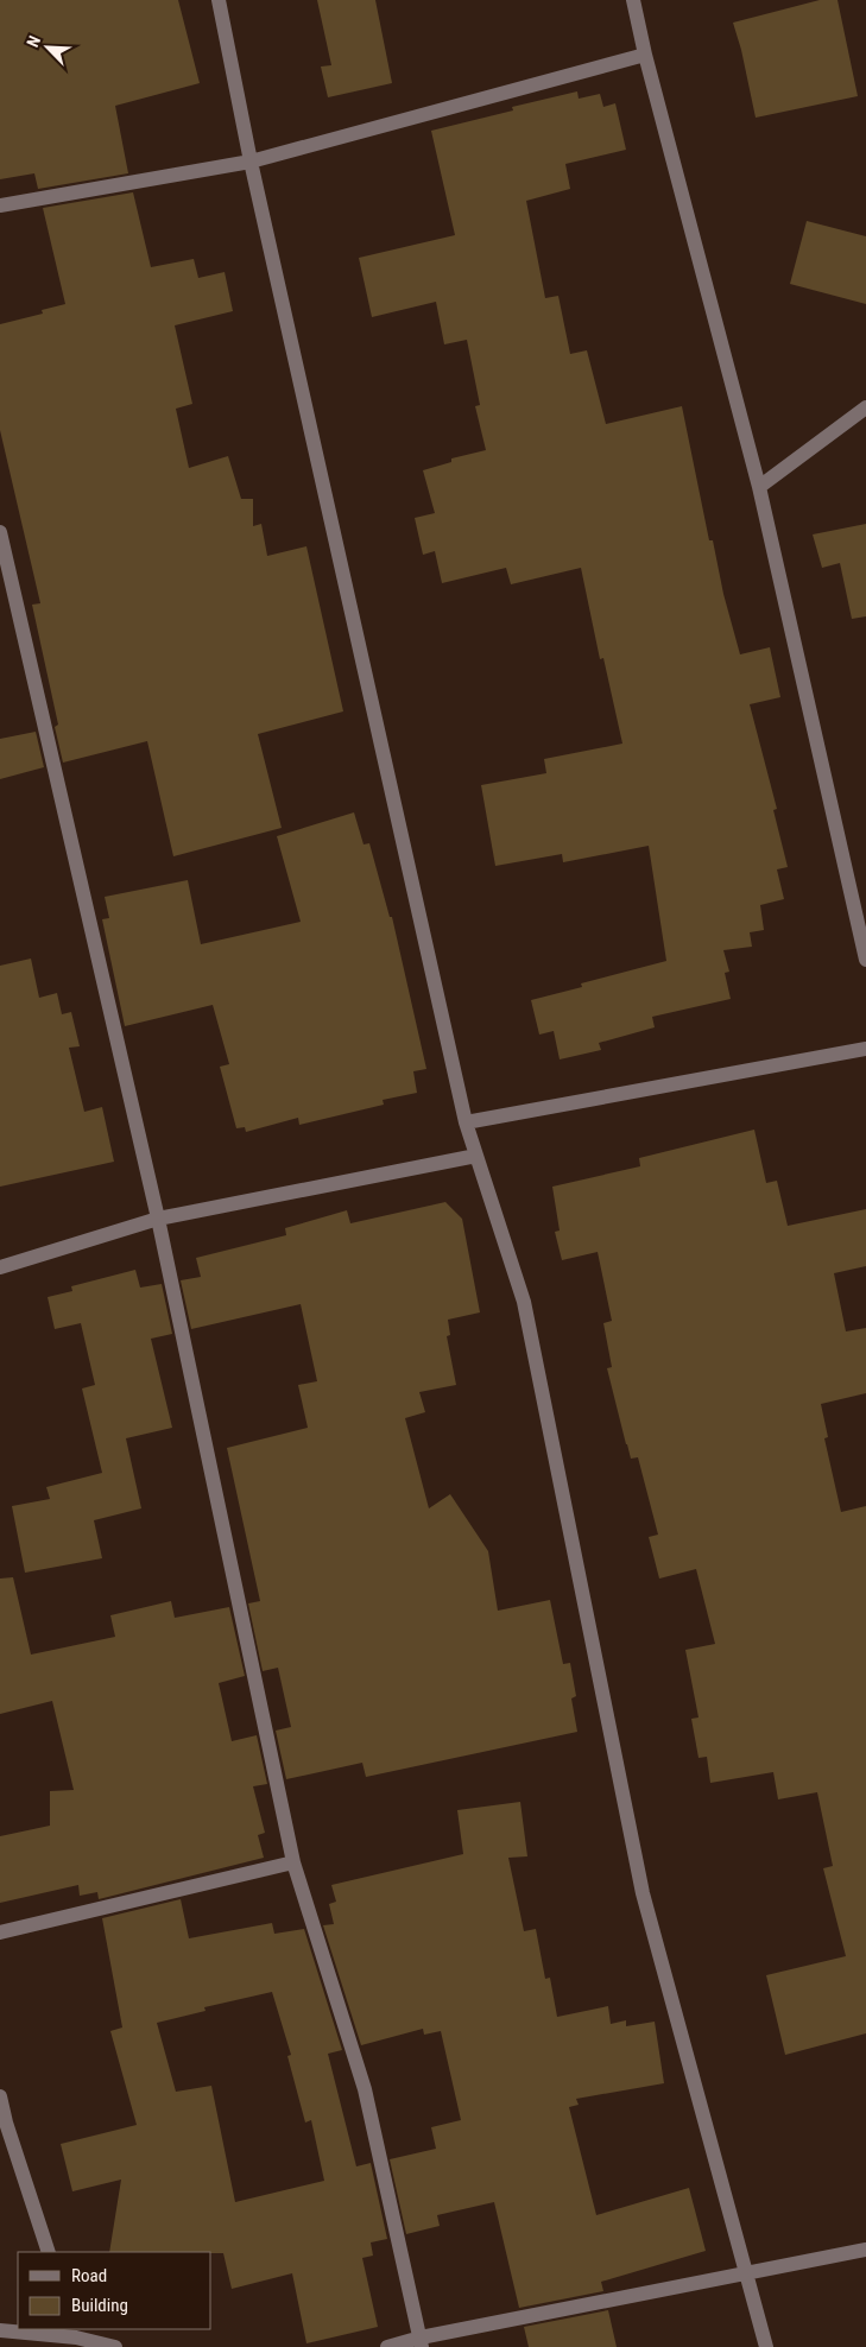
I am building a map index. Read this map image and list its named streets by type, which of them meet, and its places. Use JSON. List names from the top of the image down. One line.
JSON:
{"legend":["Road","Building"],"north":"top left"}
